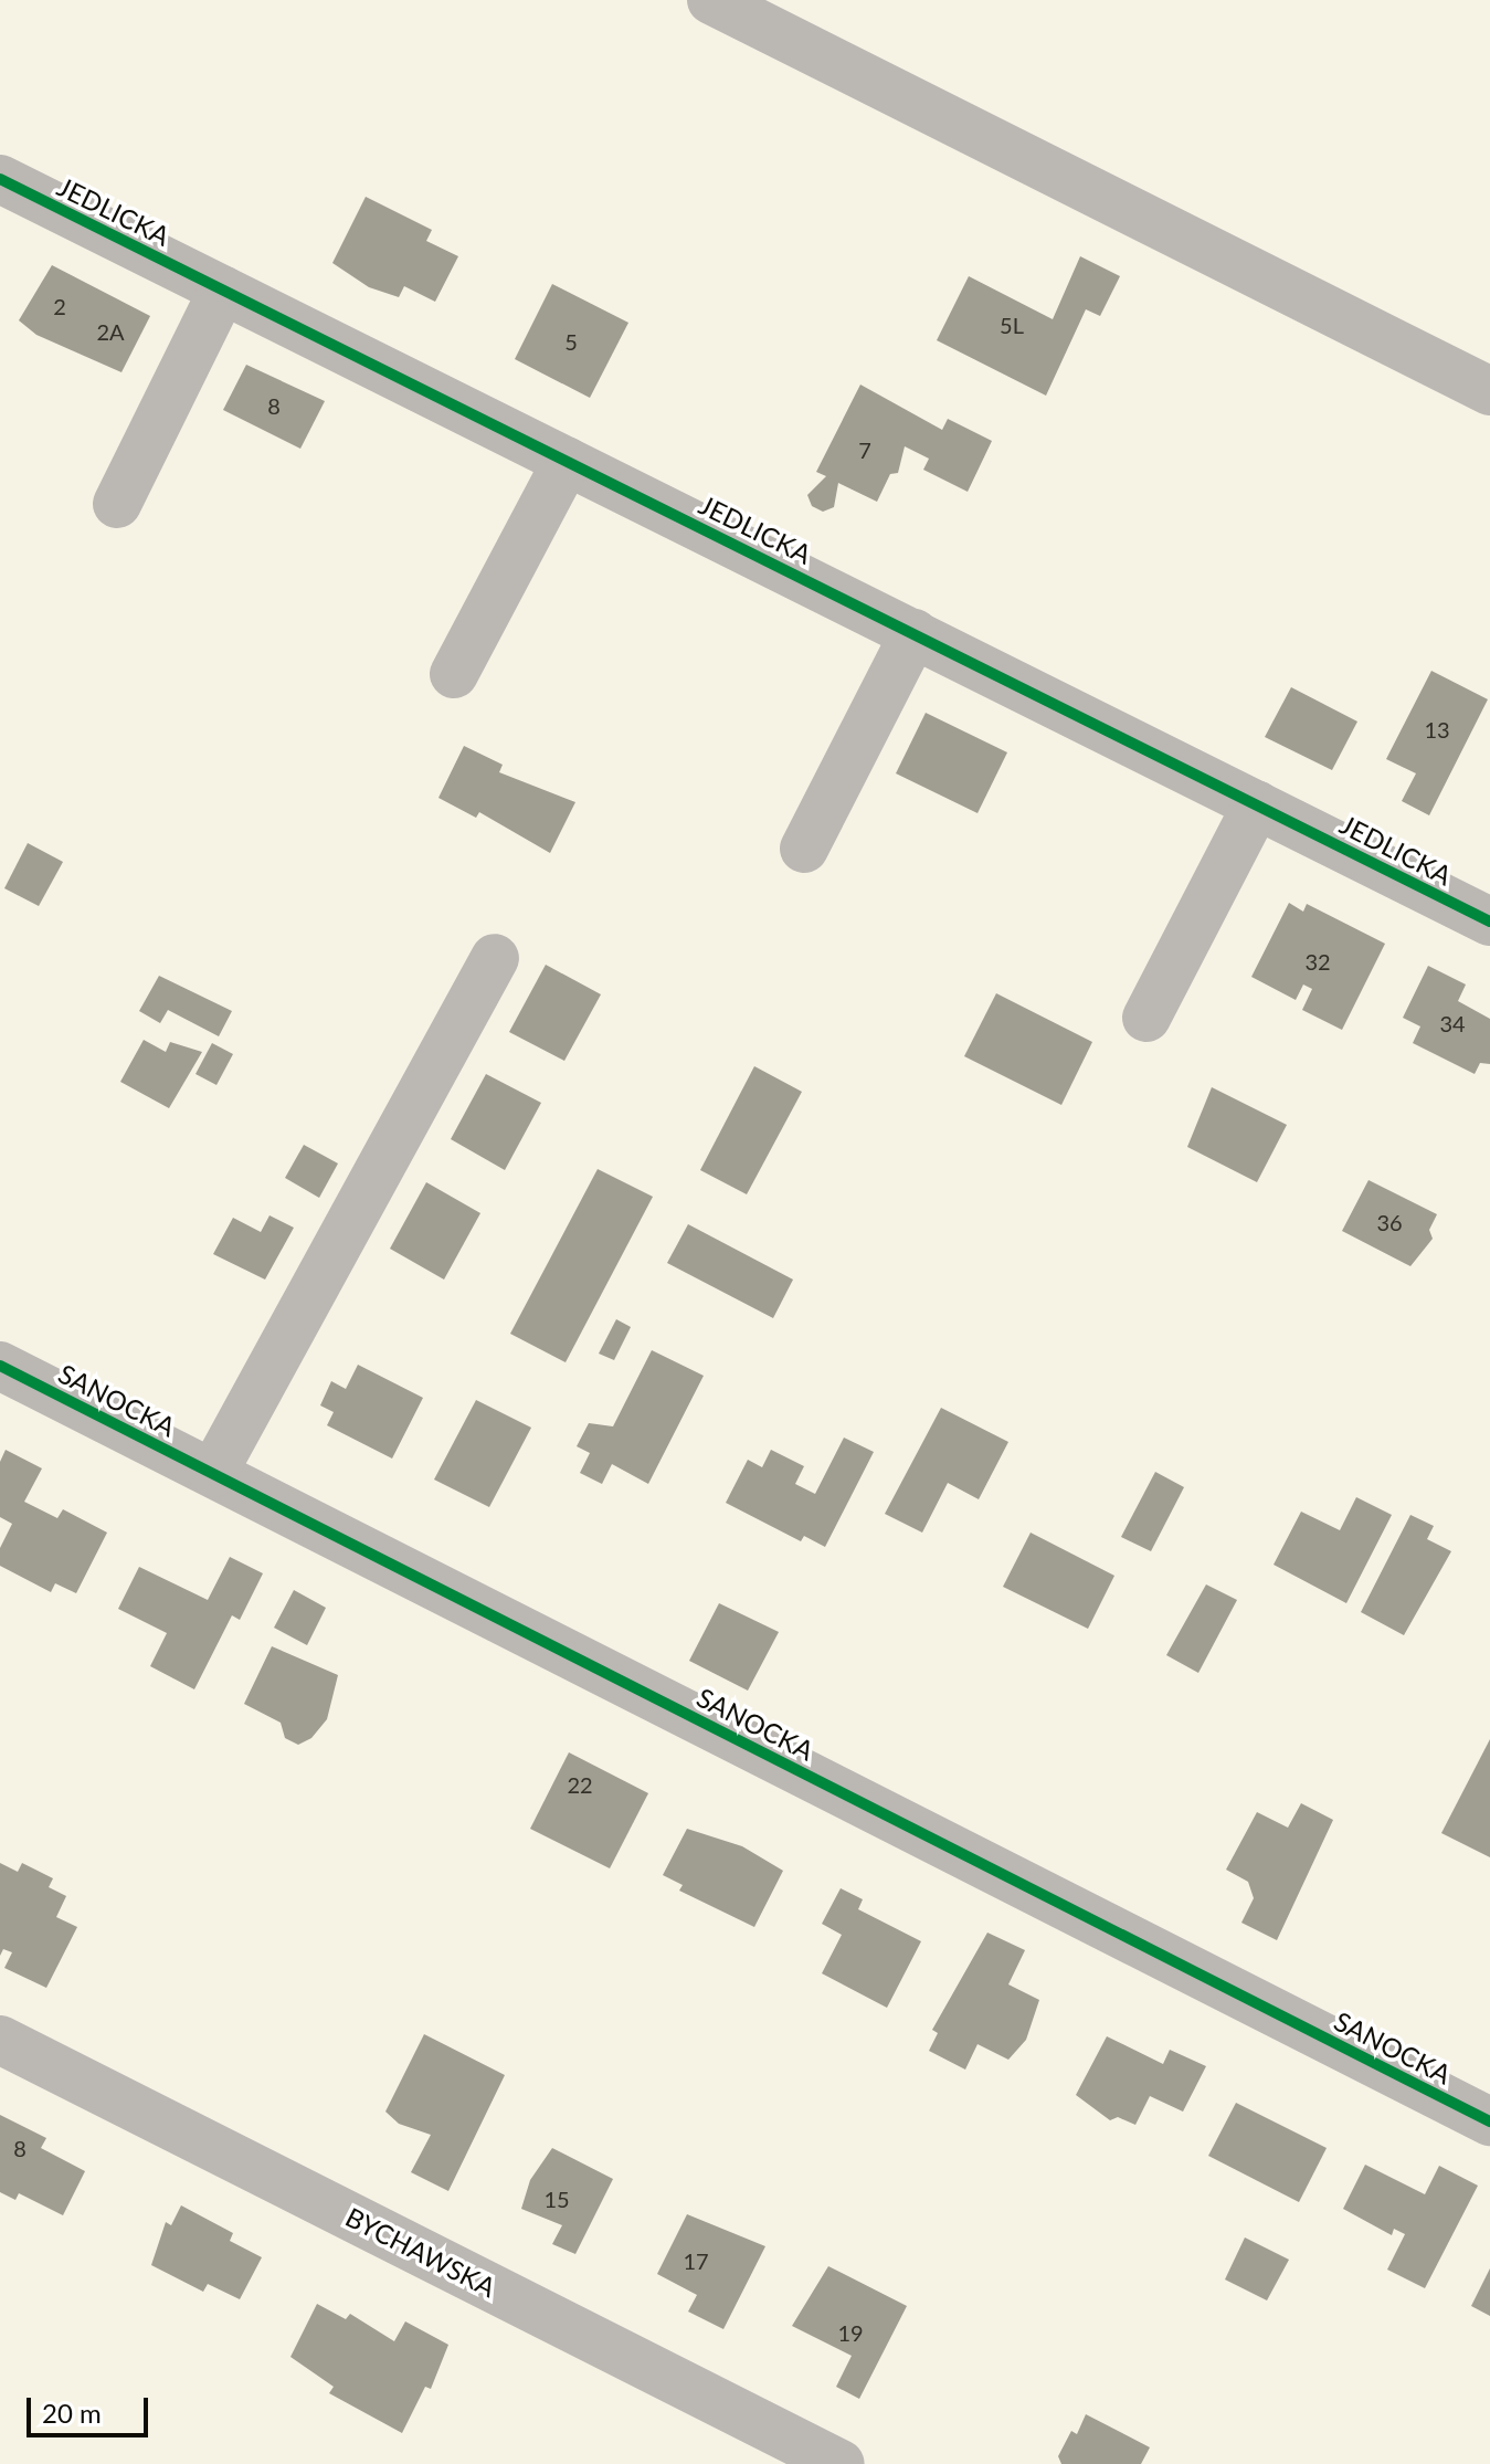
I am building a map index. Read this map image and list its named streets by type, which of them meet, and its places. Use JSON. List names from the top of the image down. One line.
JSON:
{"streets":{"street":["JEDLICKA","SANOCKA","BYCHAWSKA"]},"house_numbers":["2","5L","2A","5","8","7","13","32","34","36","22","8","15","17","19"],"scale_bar":"20 m"}
